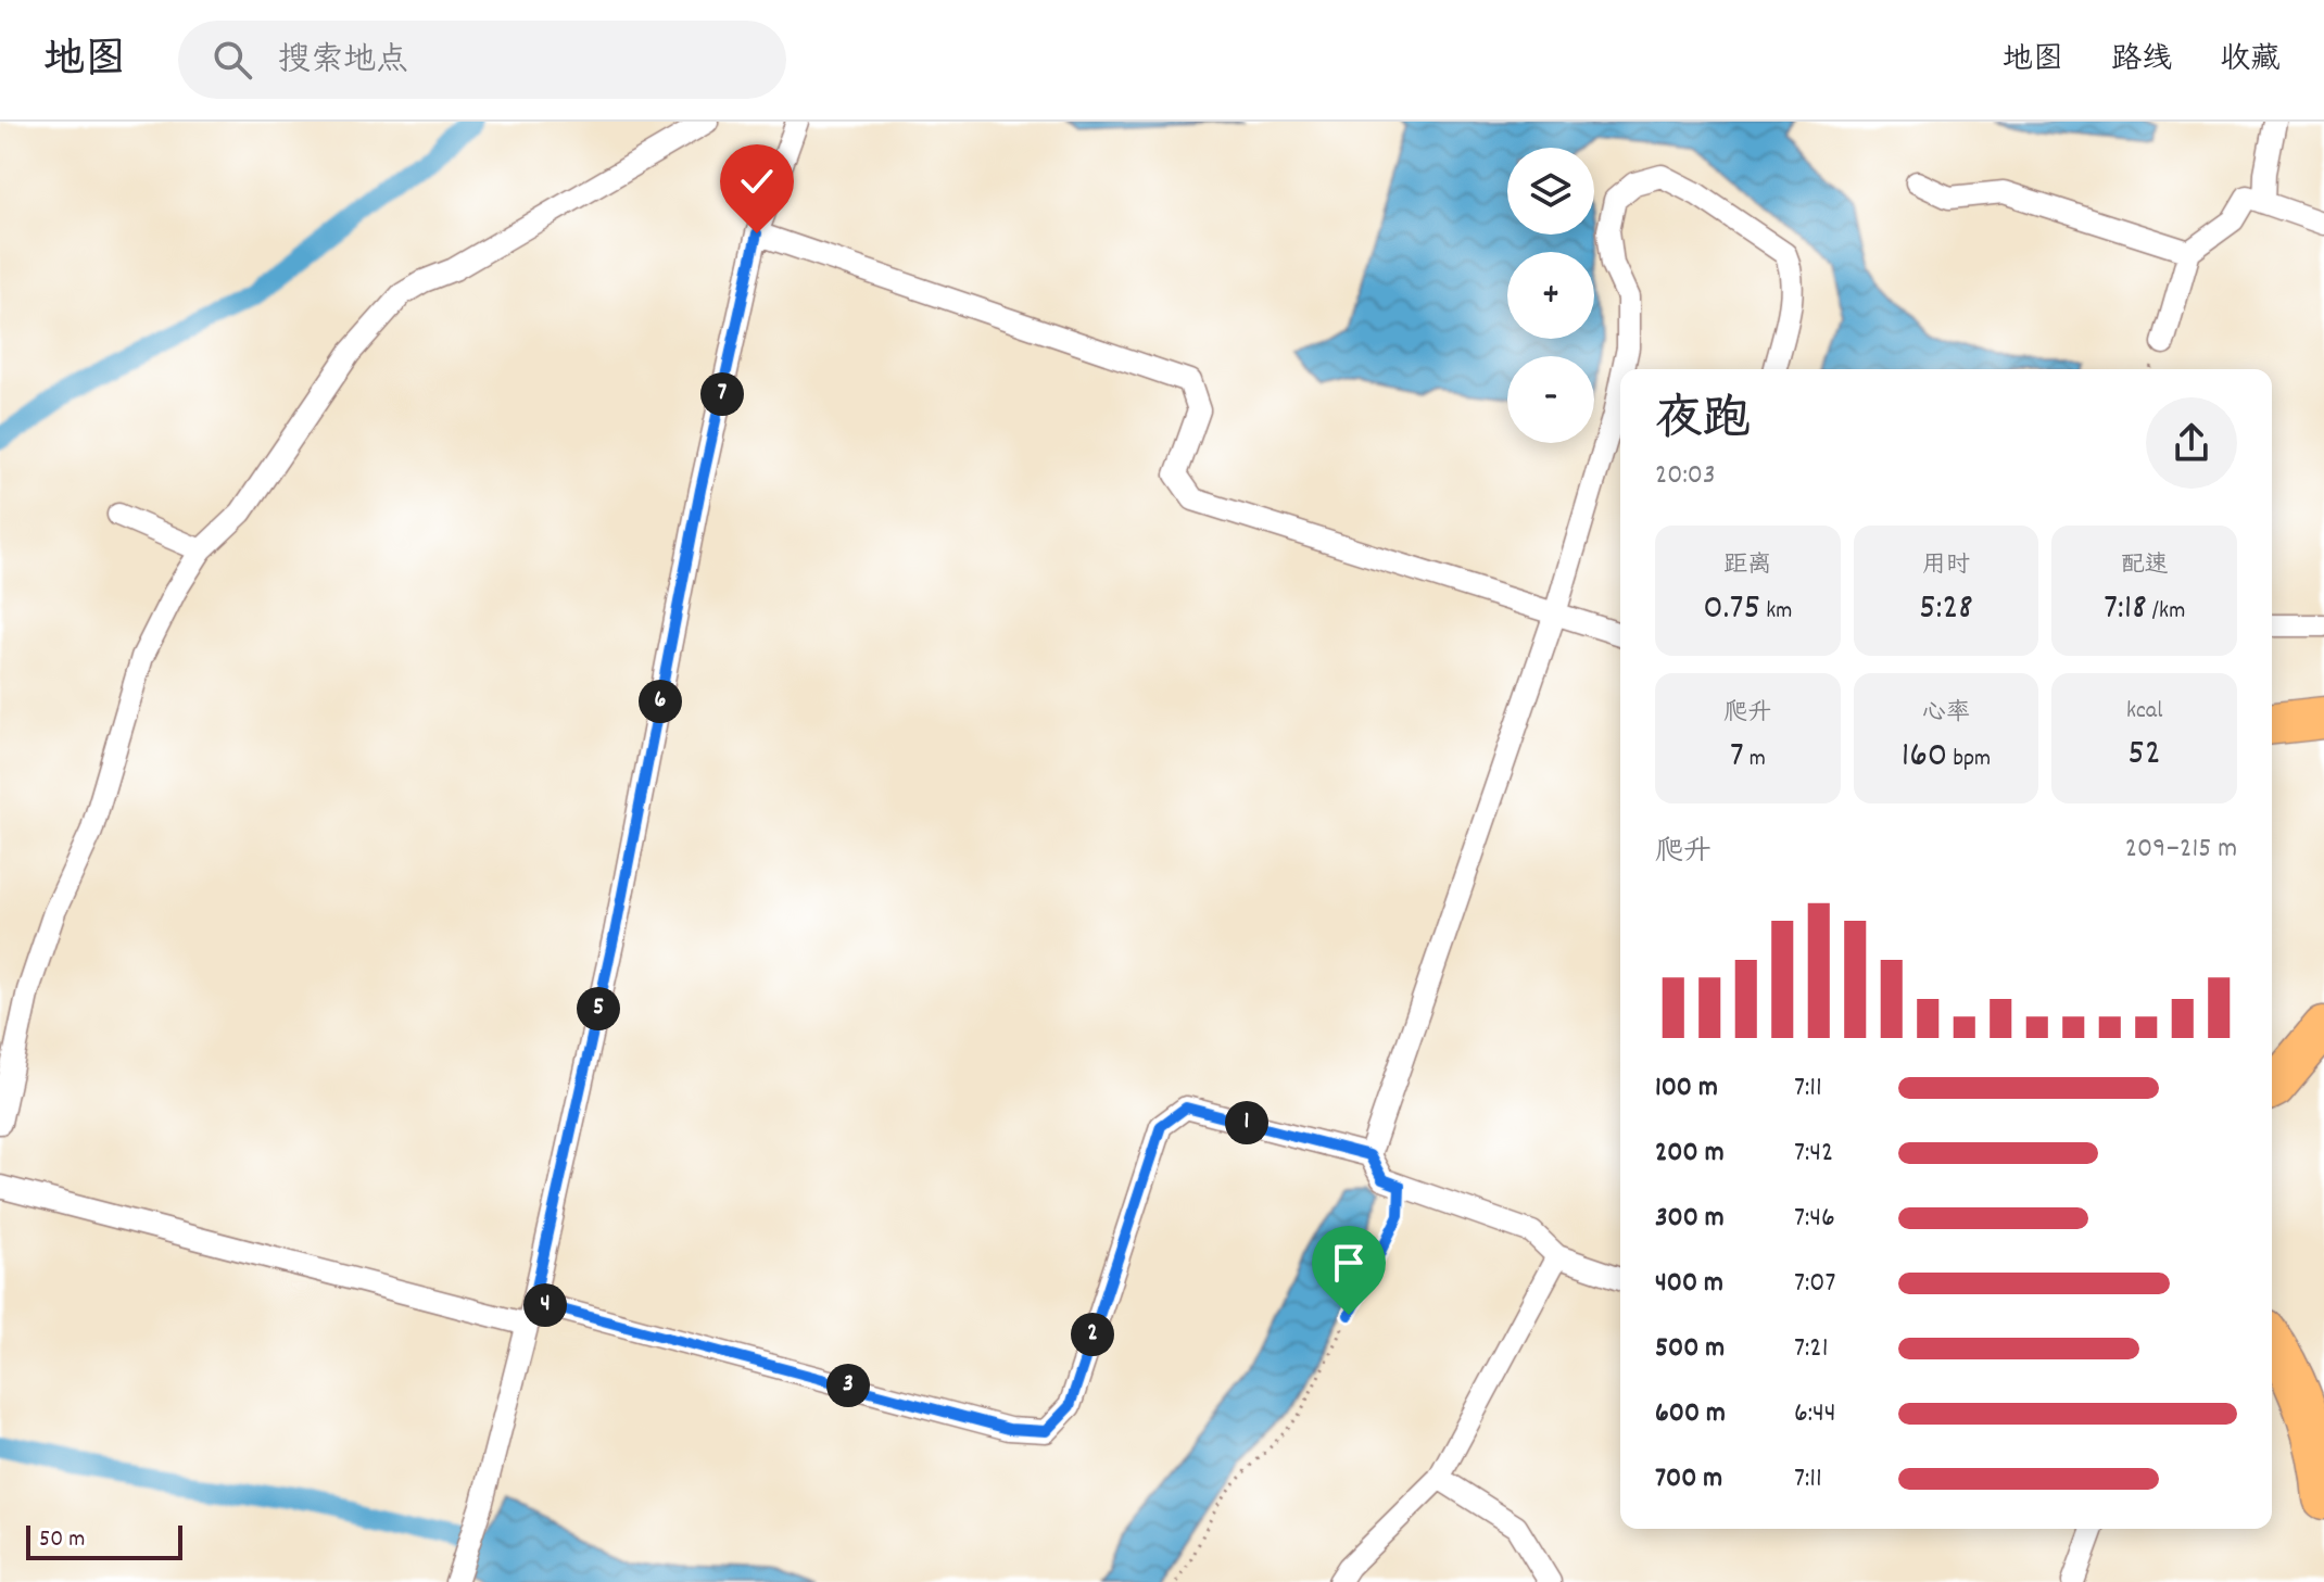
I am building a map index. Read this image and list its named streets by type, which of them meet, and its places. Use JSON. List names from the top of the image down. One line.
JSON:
{"scale_bar":"50 m","page":{"header":"地图","search":"搜索地点","nav":["地图","路线","收藏"],"map_buttons":["+","−"],"heading":["夜跑","20:03"],"pins":["7","6","5","1","4","2","3"],"stats":[["距离","0.75 km"],["用时","5:28"],["配速","7:18 /km"],["爬升","7 m"],["心率","160 bpm"],["kcal","52"]],"chart":["爬升","209–215 m"],"list":[{"name":"100 m","note":"7:11"},{"name":"200 m","note":"7:42"},{"name":"300 m","note":"7:46"},{"name":"400 m","note":"7:07"},{"name":"500 m","note":"7:21"},{"name":"600 m","note":"6:44"},{"name":"700 m","note":"7:11"}],"scale":"50 m"}}
